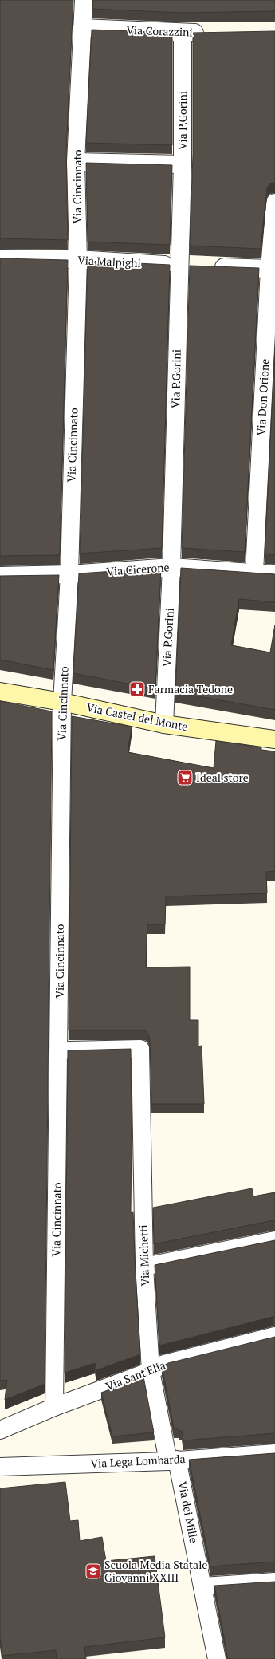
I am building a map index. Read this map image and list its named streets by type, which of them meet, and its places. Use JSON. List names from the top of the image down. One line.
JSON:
{"streets":{"main road":["Via Castel del Monte"],"street":["Via Corazzini","Via P.Gorini","Via Cincinnato","Via Malpighi","Via Don Orione","Via Cicerone","Via Michetti","Via Sant'Elia","Via Lega Lombarda","Via dei Mille"]},"crossings":[["Via Corazzini","Via P.Gorini"],["Via Corazzini","Via Cincinnato"],["Via P.Gorini","Via Malpighi"],["Via P.Gorini","Via Cicerone"],["Via P.Gorini","Via Castel del Monte"],["Via Cincinnato","Via Malpighi"],["Via Cincinnato","Via Cicerone"],["Via Cincinnato","Via Castel del Monte"],["Via Cincinnato","Via Michetti"],["Via Cincinnato","Via Sant'Elia"],["Via Malpighi","Via Don Orione"],["Via Don Orione","Via Cicerone"],["Via Michetti","Via Sant'Elia"],["Via Michetti","Via Lega Lombarda"],["Via Michetti","Via dei Mille"],["Via Lega Lombarda","Via dei Mille"]],"places":{"pharmacy":["Farmacia Tedone"],"supermarket":["Ideal store"],"school or university":["Scuola Media Statale Giovanni XXIII"]}}
